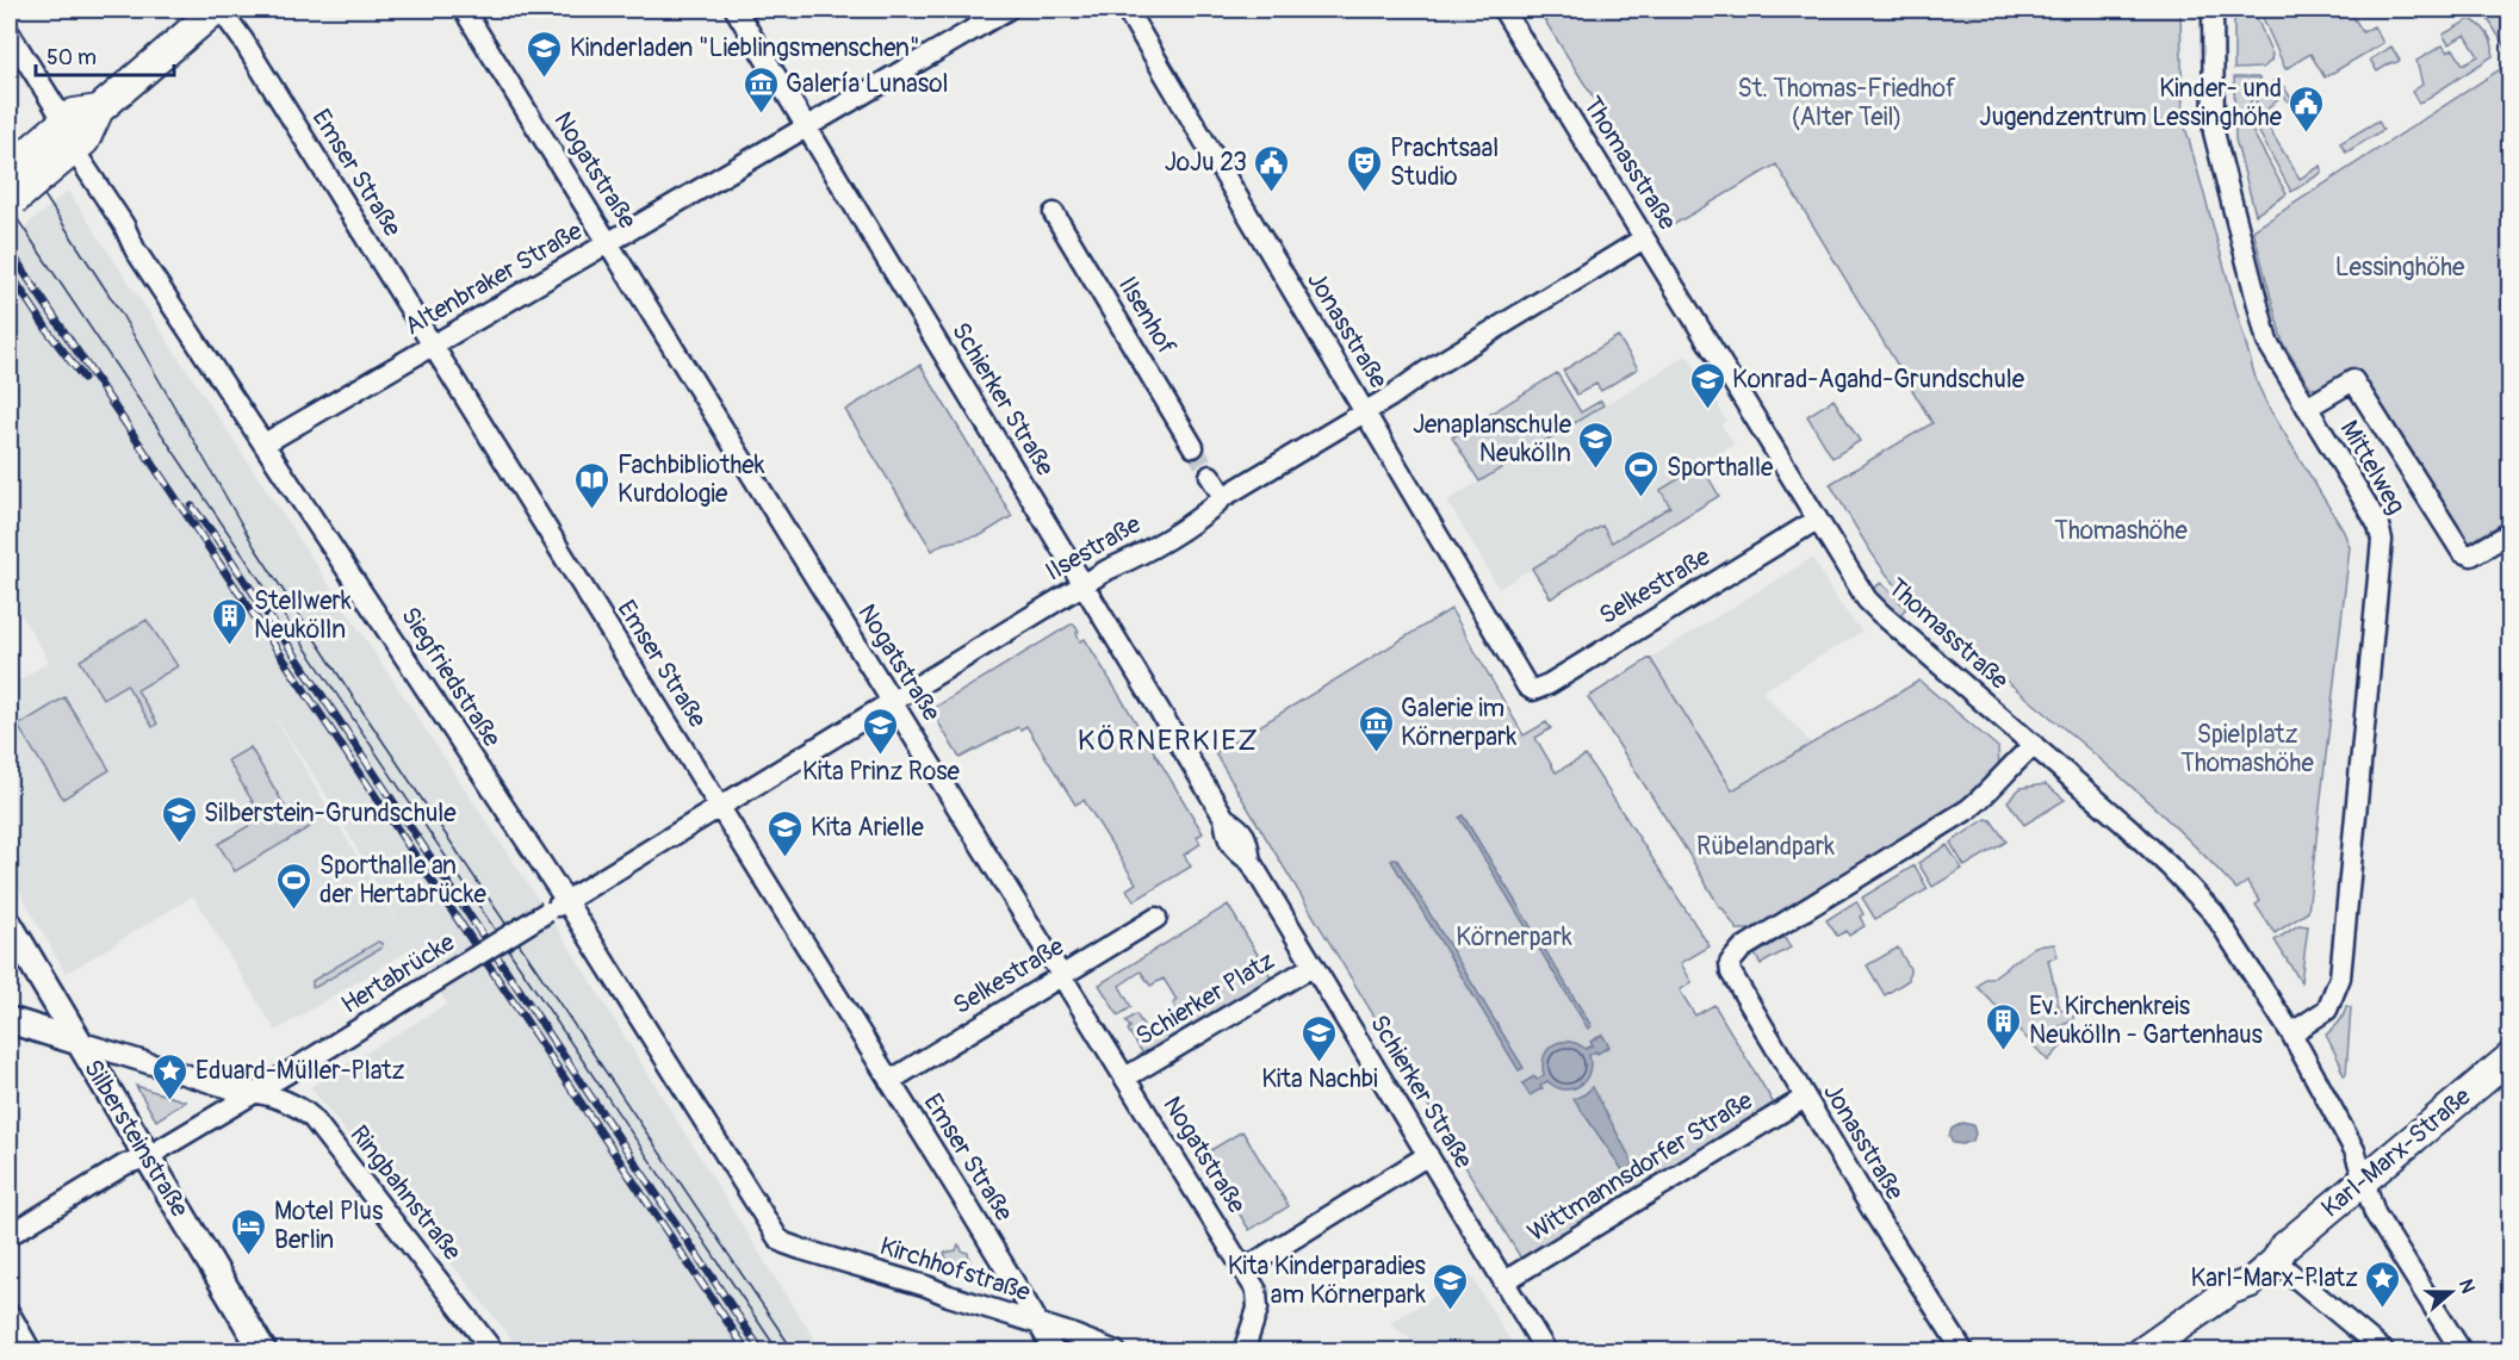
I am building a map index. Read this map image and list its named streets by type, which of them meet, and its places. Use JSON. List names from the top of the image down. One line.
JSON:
{"streets":{"main road":["Karl-Marx-Straße"],"street":["Thomasstraße","Nogatstraße","Emser Straße","Altenbraker Straße","Ilsenhof","Jonasstraße","Schierker Straße","Mittelweg","Ilsestraße","Selkestraße","Siegfriedstraße","Hertabrücke","Schierker Platz","Silbersteinstraße","Wittmannsdorfer Straße","Ringbahnstraße","Kirchhofstraße"]},"crossings":[["Thomasstraße","Jonasstraße"],["Thomasstraße","Mittelweg"],["Thomasstraße","Ilsestraße"],["Thomasstraße","Selkestraße"],["Thomasstraße","Karl-Marx-Straße"],["Nogatstraße","Altenbraker Straße"],["Nogatstraße","Ilsestraße"],["Nogatstraße","Selkestraße"],["Nogatstraße","Schierker Platz"],["Emser Straße","Altenbraker Straße"],["Emser Straße","Ilsestraße"],["Emser Straße","Selkestraße"],["Emser Straße","Kirchhofstraße"],["Altenbraker Straße","Schierker Straße"],["Altenbraker Straße","Siegfriedstraße"],["Jonasstraße","Ilsestraße"],["Jonasstraße","Selkestraße"],["Jonasstraße","Wittmannsdorfer Straße"],["Schierker Straße","Ilsestraße"],["Schierker Straße","Schierker Platz"],["Schierker Straße","Wittmannsdorfer Straße"],["Ilsestraße","Siegfriedstraße"],["Ilsestraße","Hertabrücke"],["Siegfriedstraße","Hertabrücke"],["Siegfriedstraße","Kirchhofstraße"],["Hertabrücke","Silbersteinstraße"],["Hertabrücke","Ringbahnstraße"],["Silbersteinstraße","Ringbahnstraße"]],"districts":["KÖRNERKIEZ"],"parks":["St. Thomas-Friedhof (Alter Teil)","Lessinghöhe","Thomashöhe","Spielplatz Thomashöhe","Rübelandpark","Körnerpark"],"places":{"school or university":["Kinderladen \"Lieblingsmenschen\"","Konrad-Agahd-Grundschule","Jenaplanschule Neukölln","Kita Prinz Rose","Silberstein-Grundschule","Kita Arielle","Kita Nachbi","Kita Kinderparadies am Körnerpark"],"museum":["Galería Lunasol","Galerie im Körnerpark"],"public building":["Kinder- und Jugendzentrum Lessinghöhe","JoJu 23"],"theatre":["Prachtsaal Studio"],"sports":["Sporthalle","Sporthalle an der Hertabrücke"],"library":["Fachbibliothek Kurdologie"],"building":["Stellwerk Neukölln","Ev. Kirchenkreis Neukölln - Gartenhaus"],"place":["Eduard-Müller-Platz","Karl-Marx-Platz"],"hotel":["Motel Plus Berlin"]},"scale_bar":"50 m","north":"right"}
